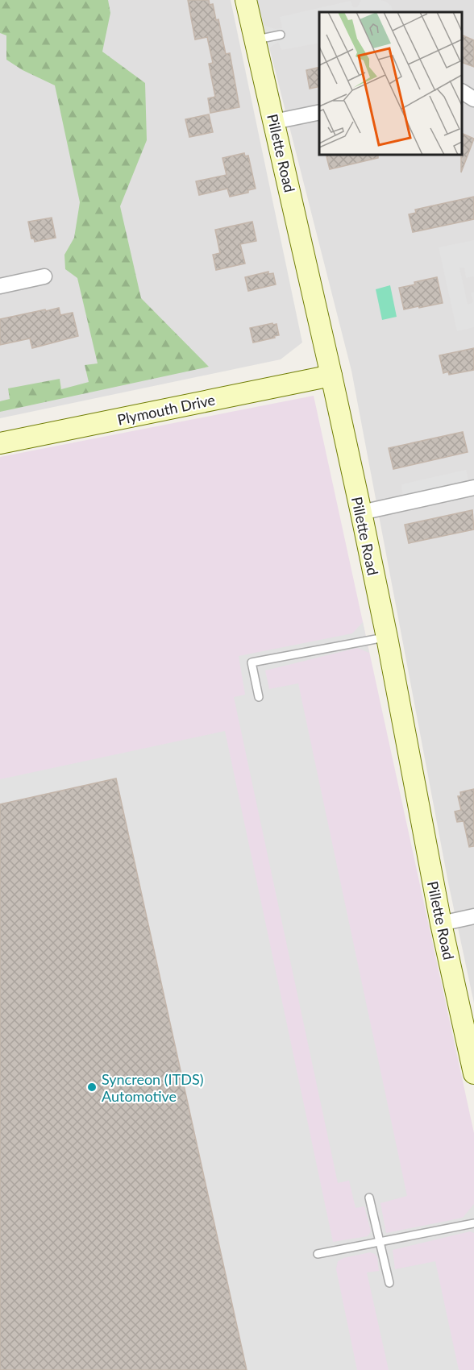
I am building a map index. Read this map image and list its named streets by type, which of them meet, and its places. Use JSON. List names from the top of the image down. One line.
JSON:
{"streets":{"street":["Pillette Road","Plymouth Drive"]},"crossings":[["Pillette Road","Plymouth Drive"]],"places":["Syncreon (ITDS) Automotive"]}
